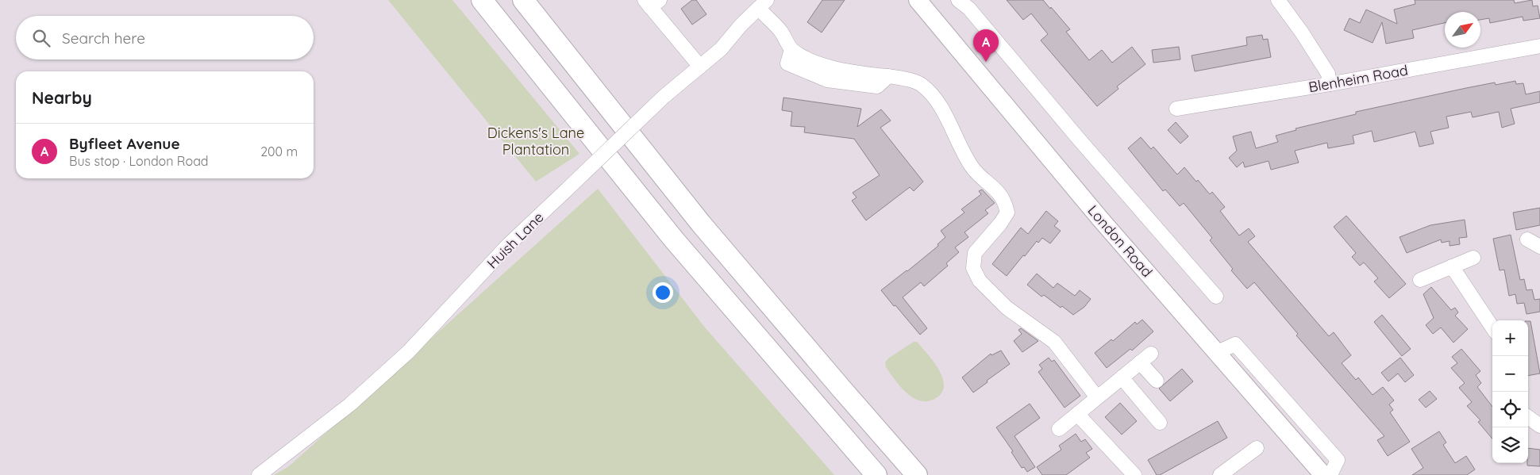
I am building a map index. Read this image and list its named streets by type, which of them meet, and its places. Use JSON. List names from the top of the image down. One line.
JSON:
{"streets":{"main road":["London Road"],"street":["Blenheim Road","Huish Lane"]},"parks":["Dickens's Lane Plantation"],"north":"top right","page":{"search":"Search here","pins":"A","heading":"Nearby","list":[{"mark":"A","name":"Byfleet Avenue","note":"Bus stop · London Road","value":"200 m"}],"map_buttons":["+","−"]}}
